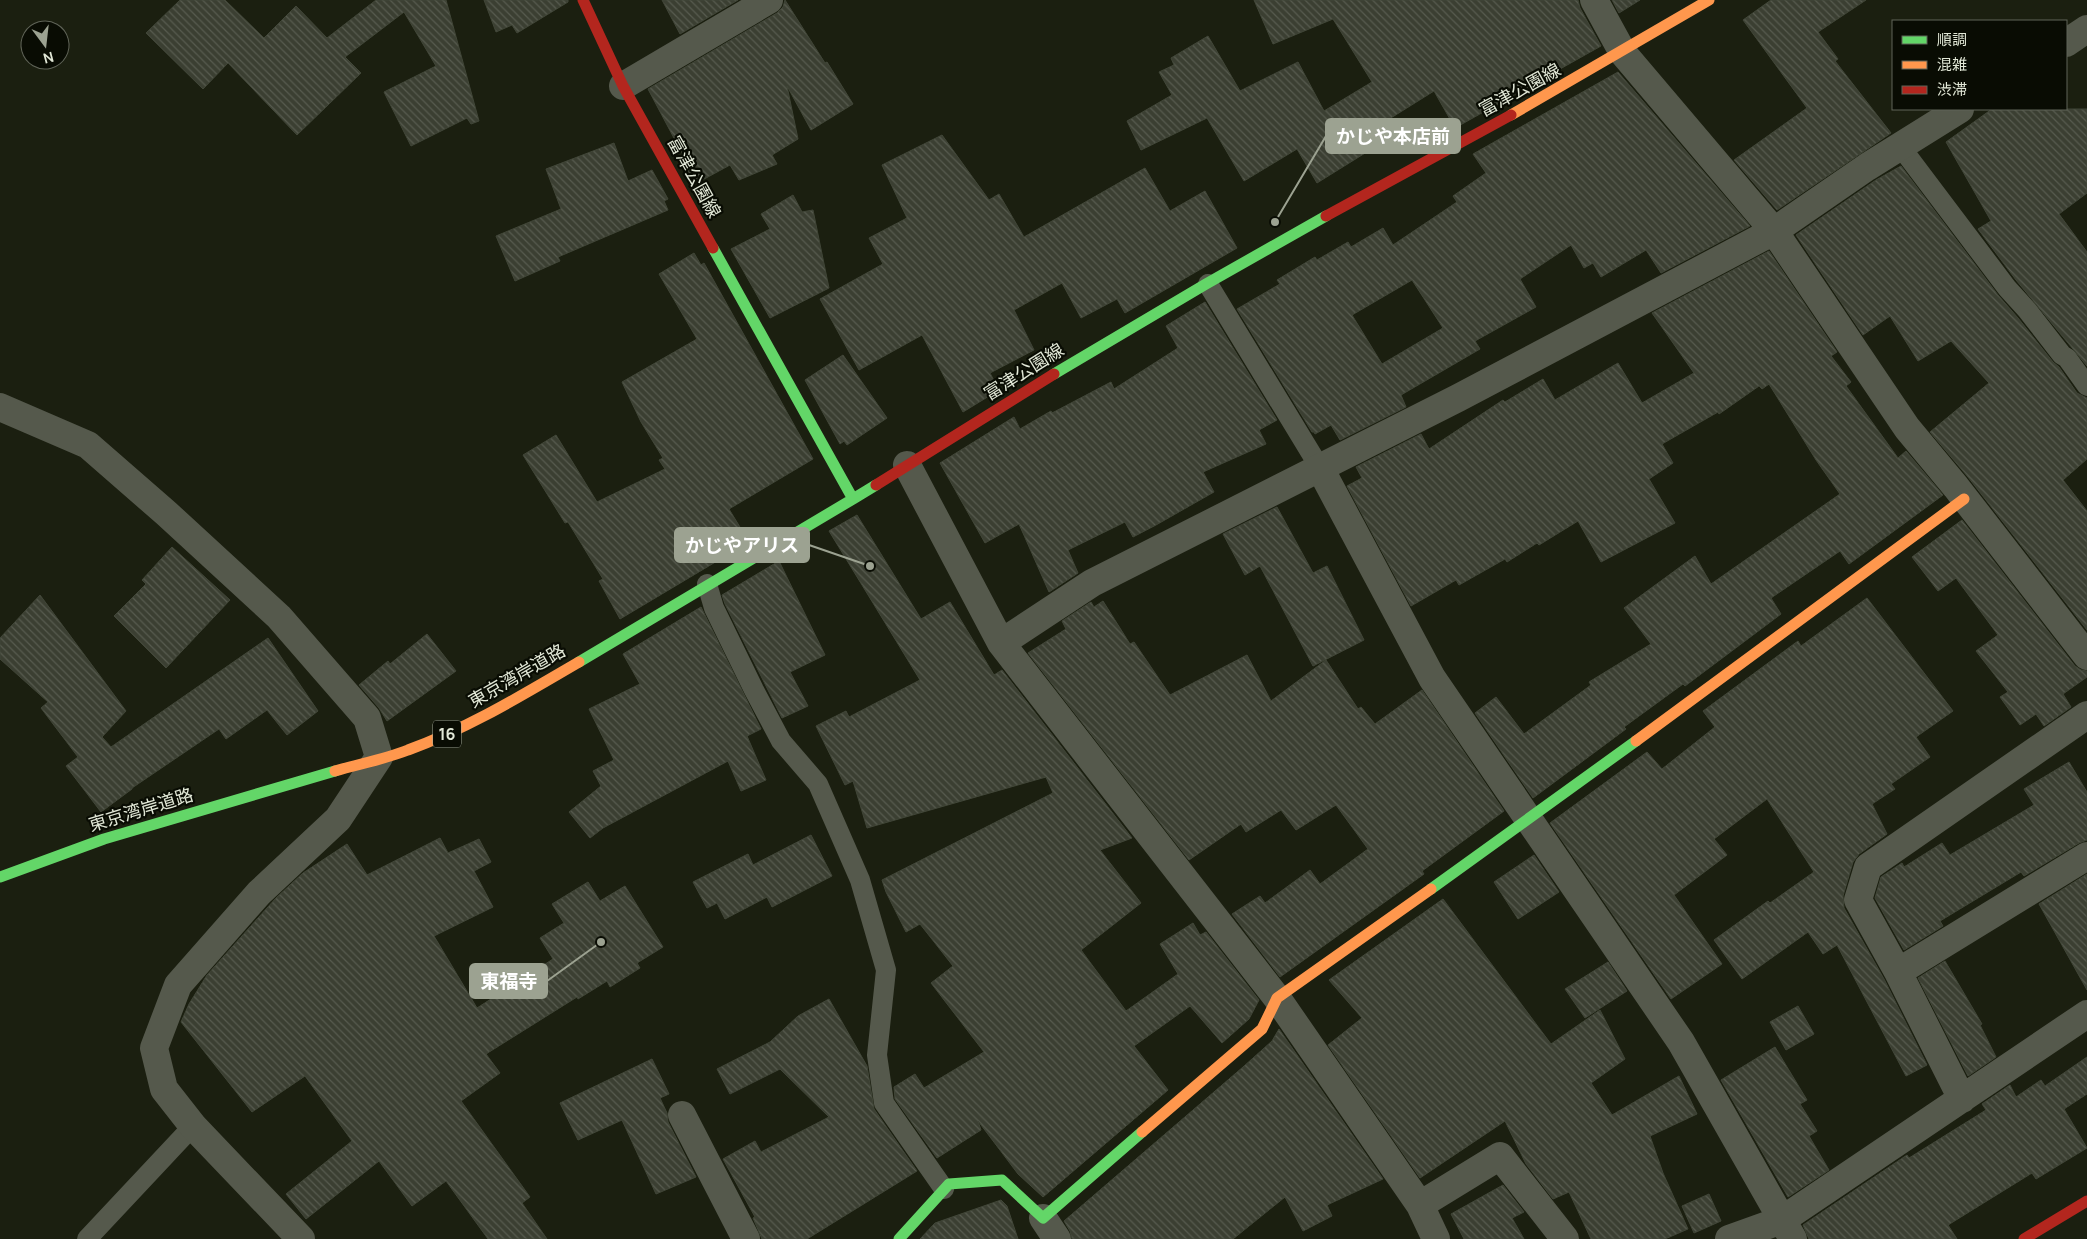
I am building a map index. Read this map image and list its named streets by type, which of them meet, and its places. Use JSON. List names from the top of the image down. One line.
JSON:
{"streets":{"main road":["富津公園線","東京湾岸道路","16"]},"crossings":[["富津公園線","東京湾岸道路"]],"places":["かじや本店前","かじやアリス","東福寺"],"legend":["順調","混雑","渋滞"],"north":"bottom"}
